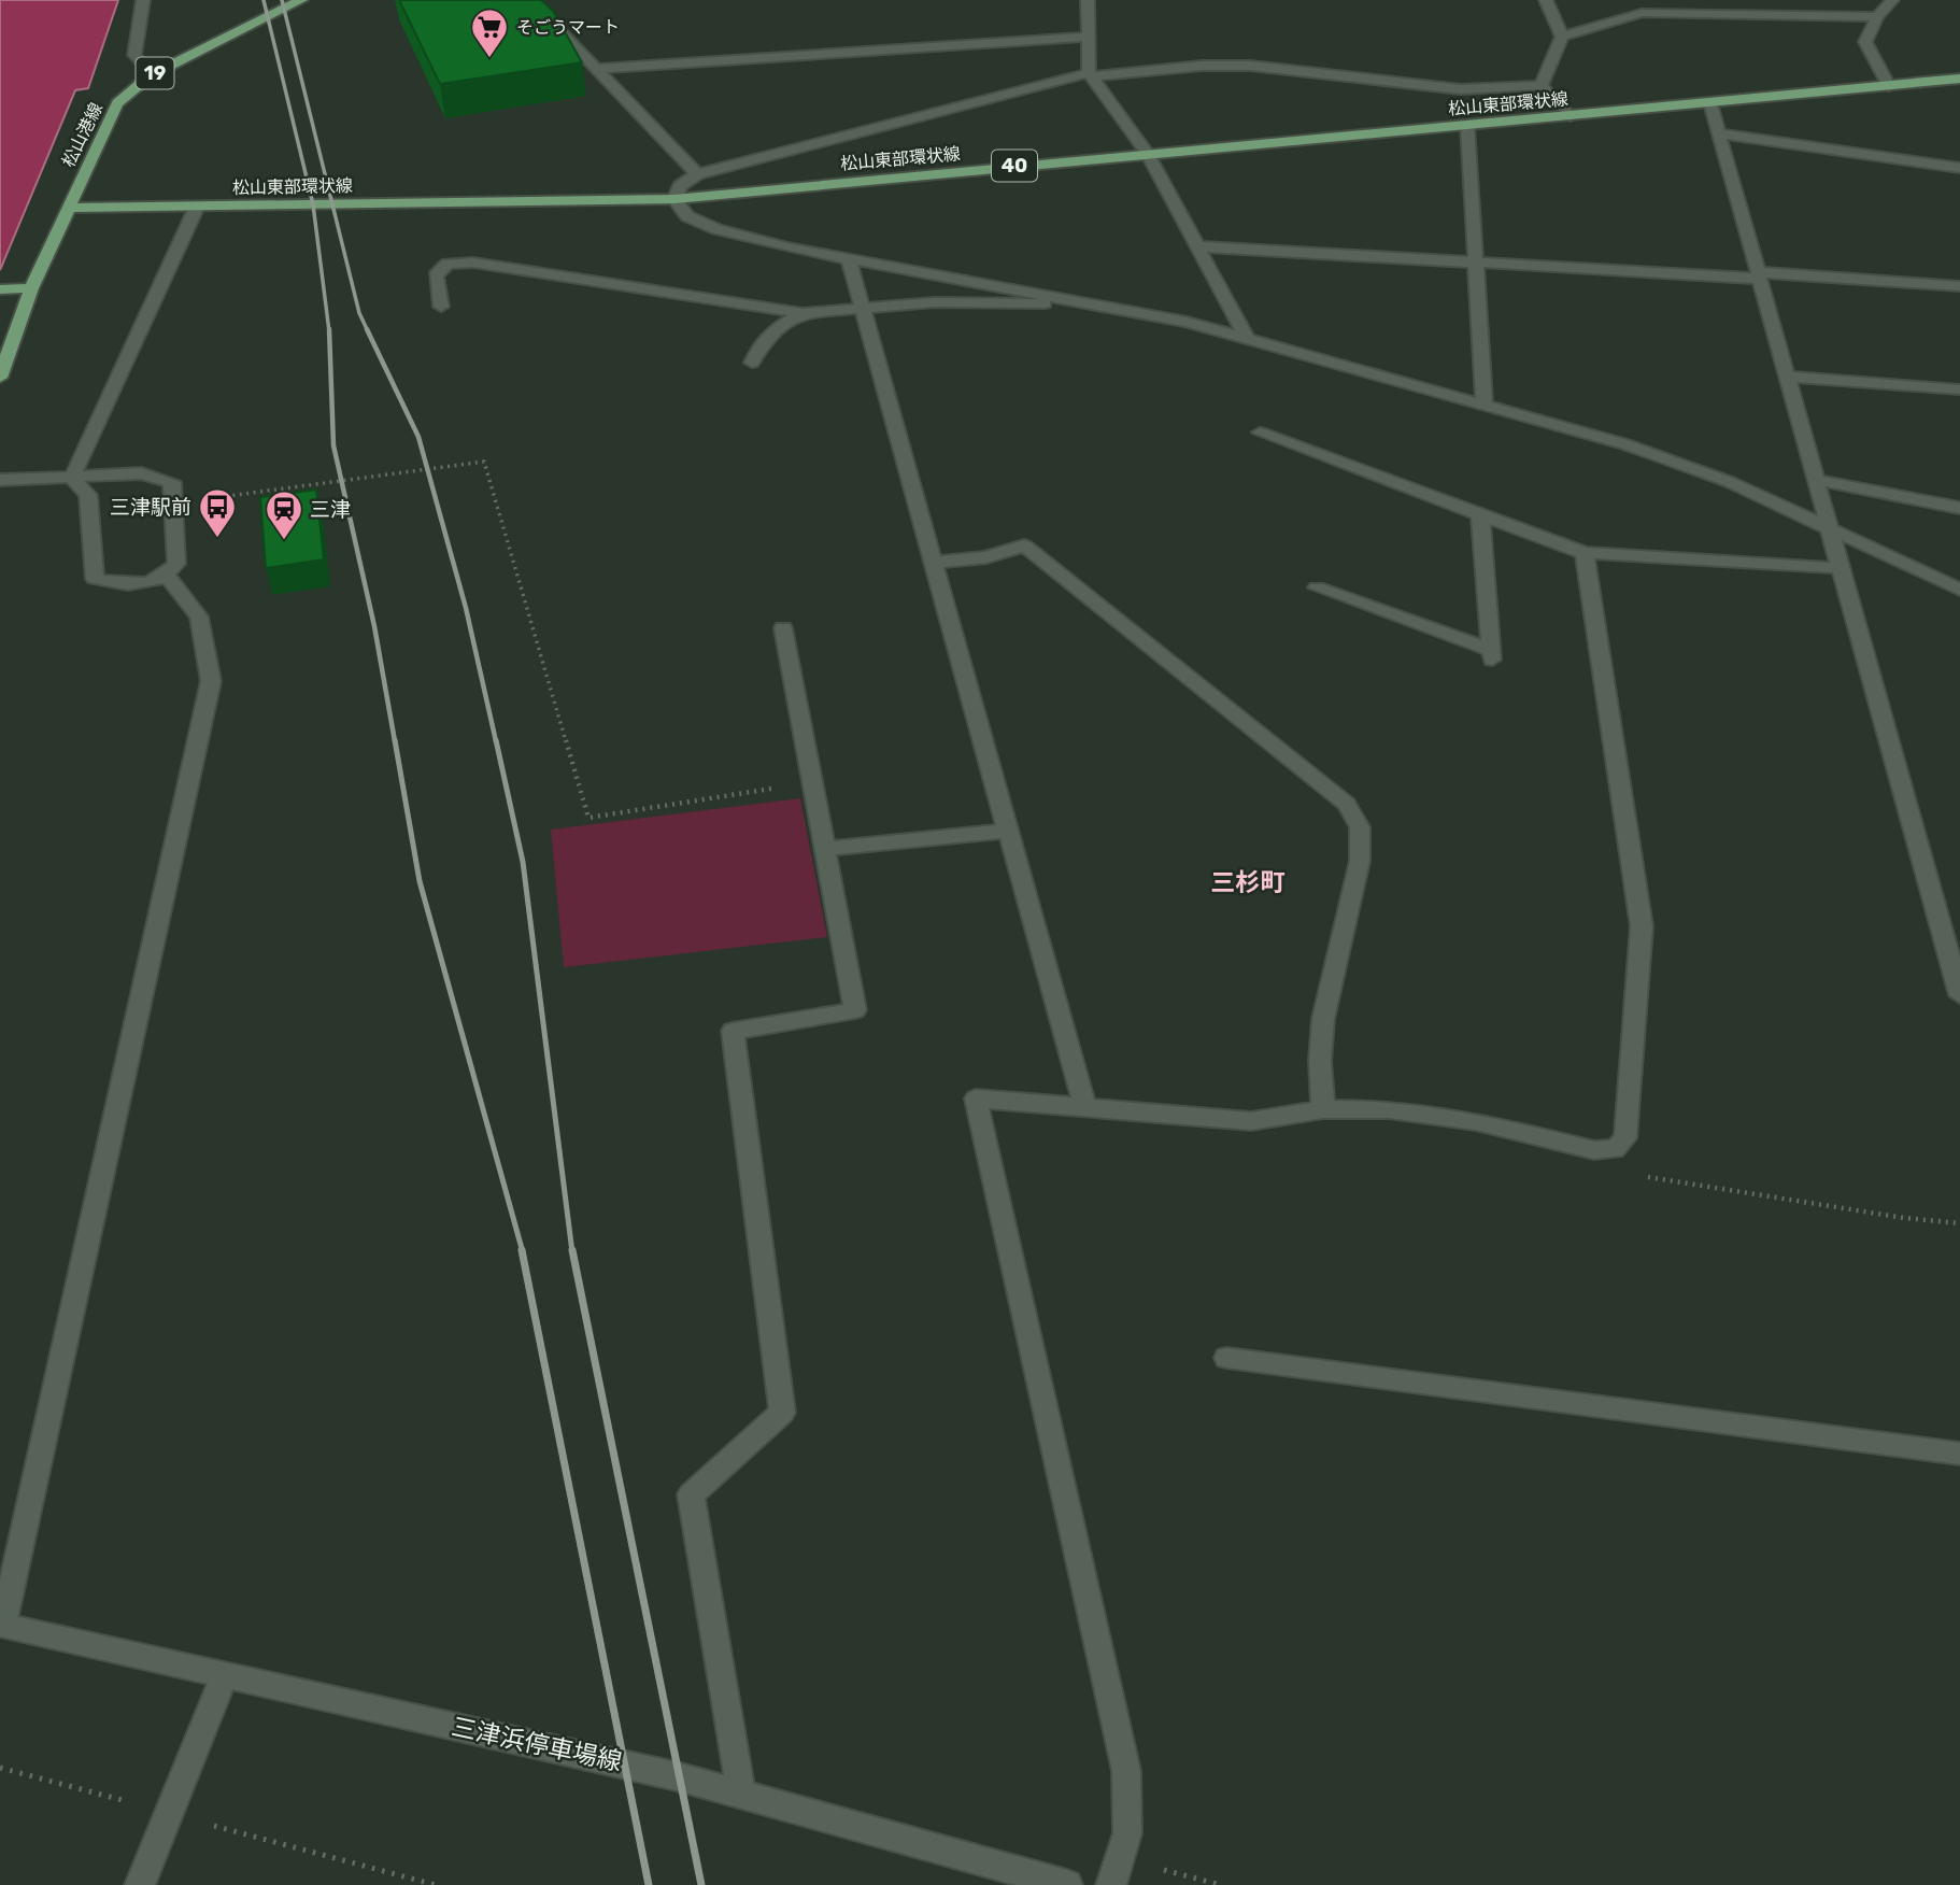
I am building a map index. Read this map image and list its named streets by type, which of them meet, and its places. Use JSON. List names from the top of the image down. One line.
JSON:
{"streets":{"main road":["19","松山東部環状線","松山港線","40"],"street":["三津浜停車場線"]},"crossings":[["松山東部環状線","松山港線"]],"districts":["三杉町"],"places":{"supermarket":["そごうマート"],"bus stop":["三津駅前"],"station":["三津"]}}
